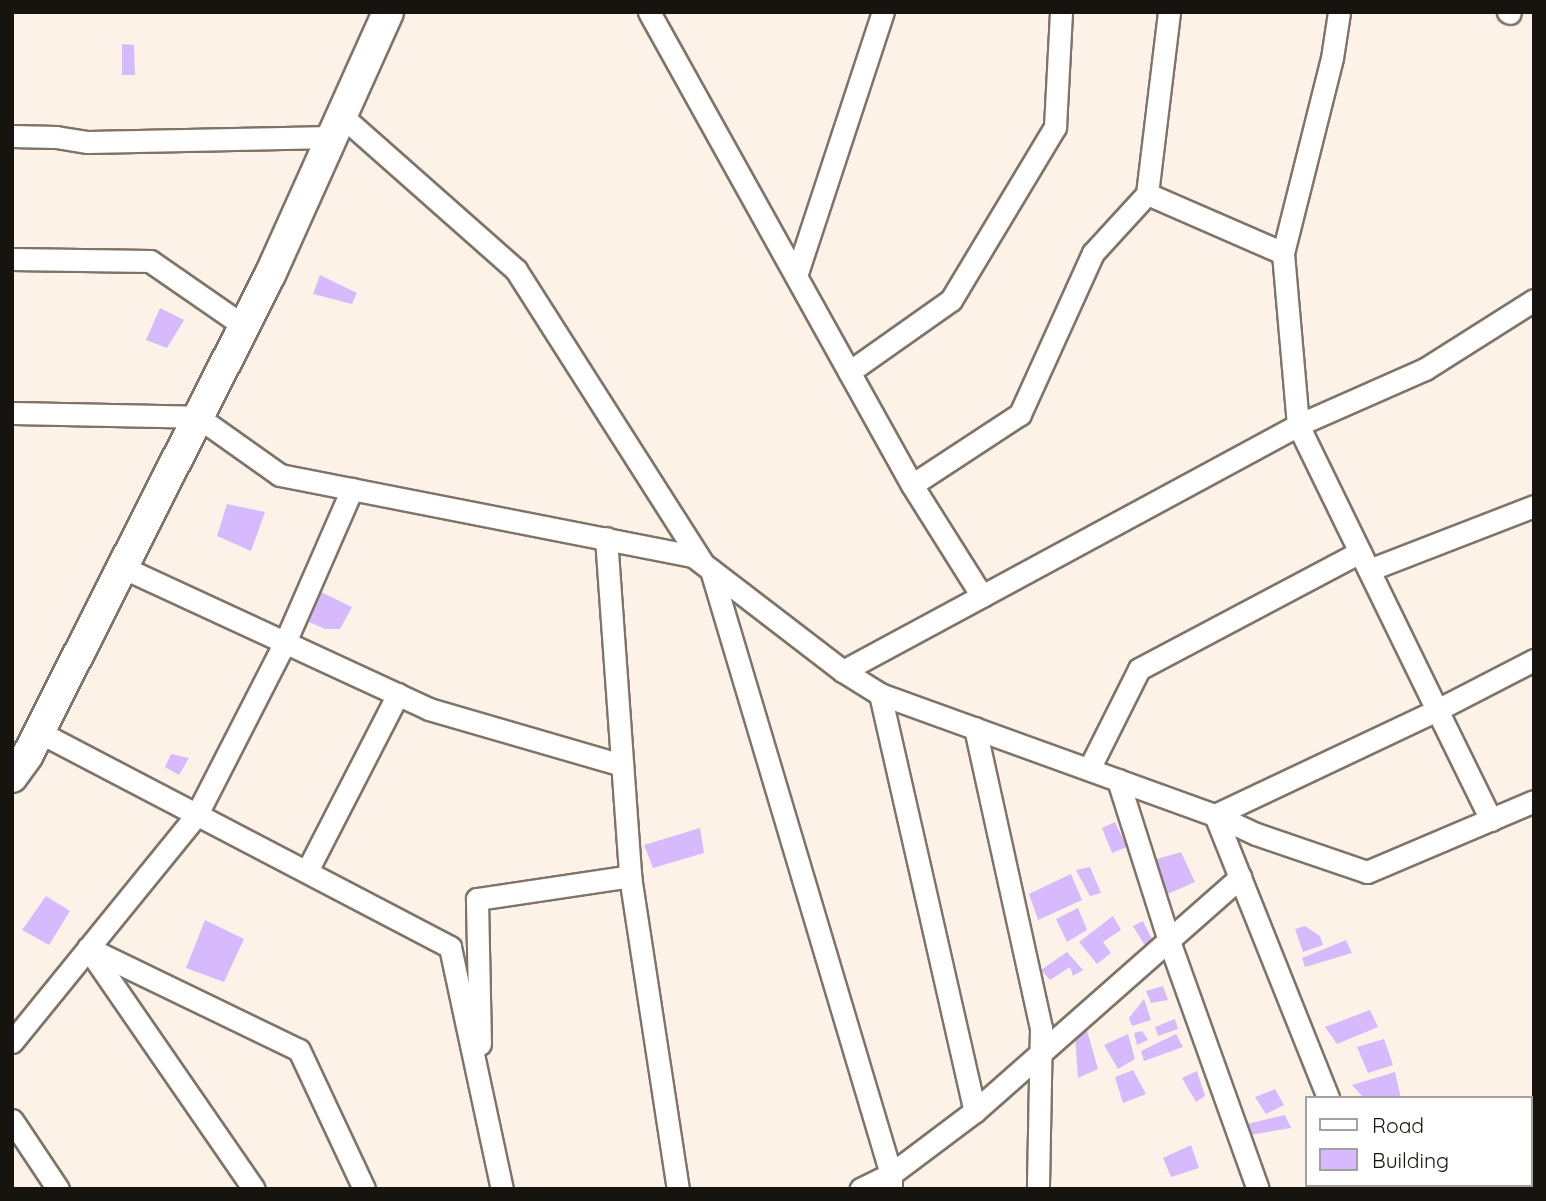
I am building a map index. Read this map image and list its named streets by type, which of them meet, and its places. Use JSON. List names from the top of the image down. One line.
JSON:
{"legend":["Road","Building"]}
